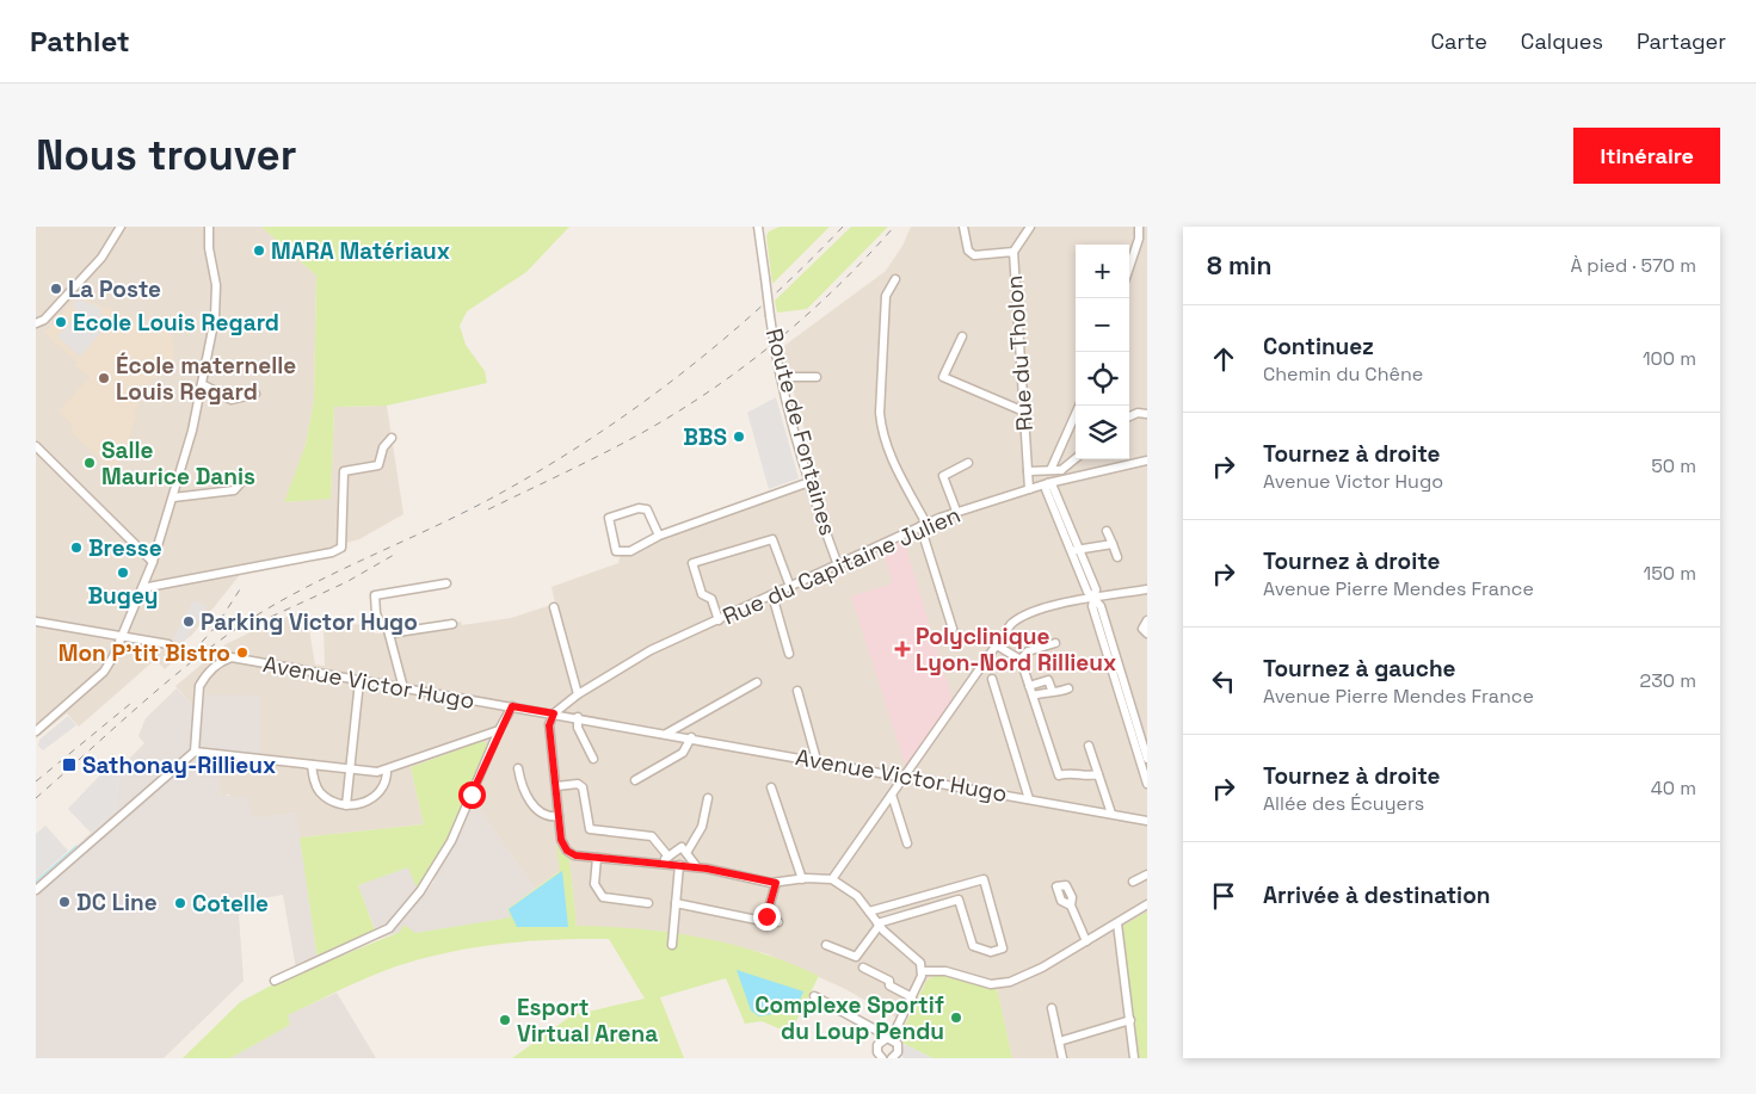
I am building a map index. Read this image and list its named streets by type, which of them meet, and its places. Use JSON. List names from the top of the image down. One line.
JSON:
{"streets":{"street":["Rue du Tholon","Route de Fontaines","Rue du Capitaine Julien","Avenue Victor Hugo"]},"crossings":[["Rue du Tholon","Rue du Capitaine Julien"],["Route de Fontaines","Rue du Capitaine Julien"],["Rue du Capitaine Julien","Avenue Victor Hugo"]],"places":{"other":["MARA Matériaux","La Poste","Ecole Louis Regard","École maternelle Louis Regard","BBS","Salle Maurice Danis","Bresse","Bugey","Parking Victor Hugo","Mon P'tit Bistro","DC Line","Cotelle","Complexe Sportif du Loup Pendu","Esport Virtual Arena"],"health":["Polyclinique Lyon-Nord Rillieux"],"transit":["Sathonay-Rillieux"]},"page":{"header":"Pathlet","nav":["Carte","Calques","Partager"],"buttons":"Itinéraire","title":"Nous trouver","heading":["8 min","À pied · 570 m"],"map_buttons":["+","−"],"list":[["Continuez","Chemin du Chêne","100 m"],["Tournez à droite","Avenue Victor Hugo","50 m"],["Tournez à droite","Avenue Pierre Mendes France","150 m"],["Tournez à gauche","Avenue Pierre Mendes France","230 m"],["Tournez à droite","Allée des Écuyers","40 m"],"Arrivée à destination"]}}
